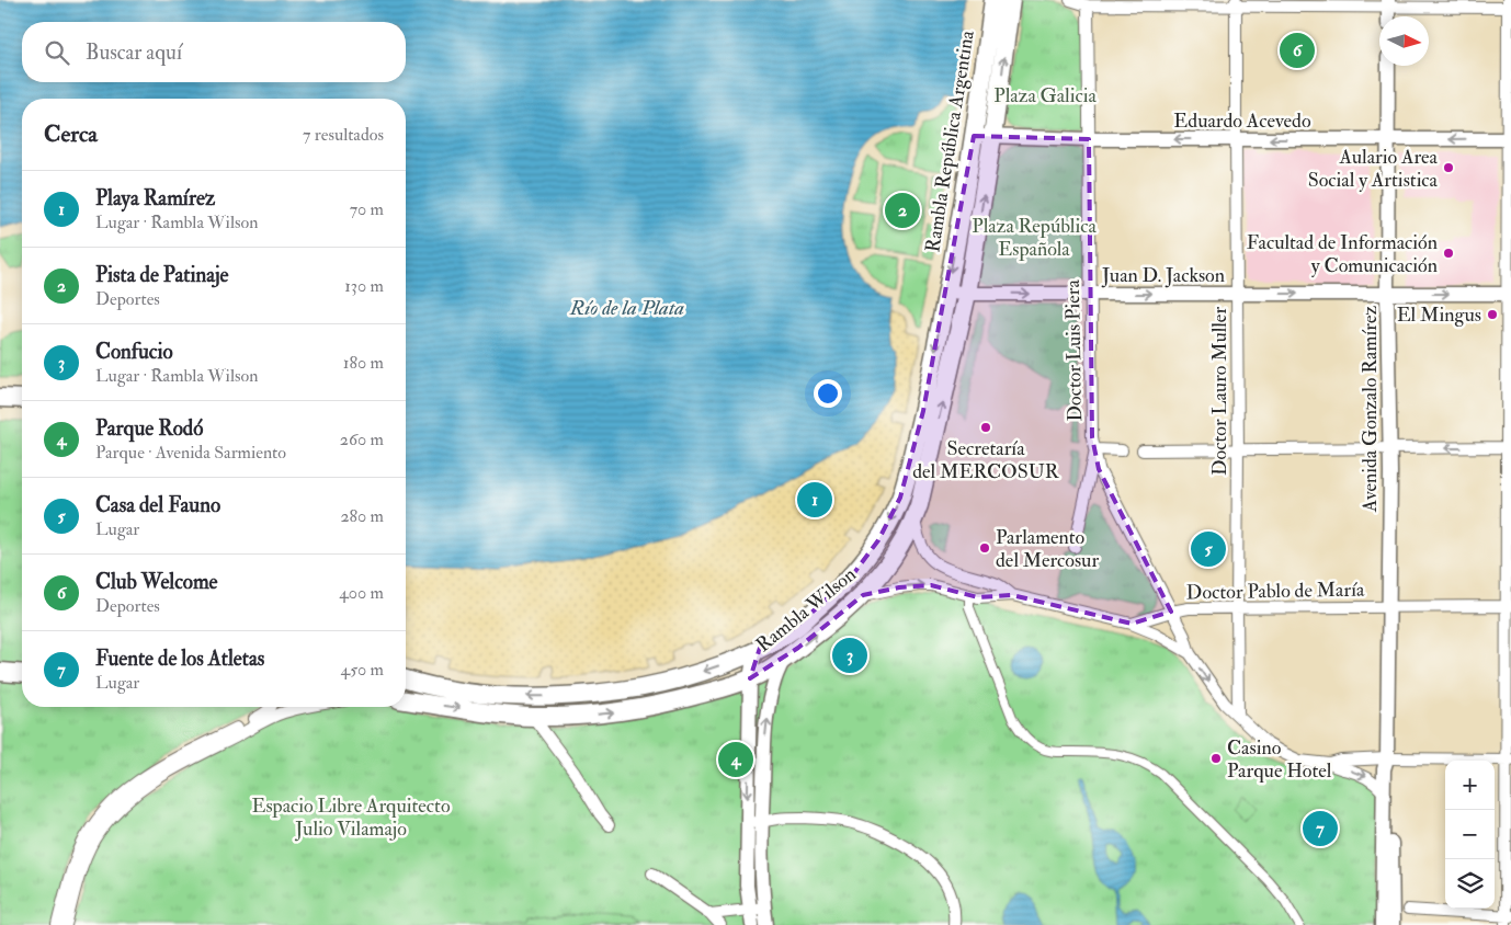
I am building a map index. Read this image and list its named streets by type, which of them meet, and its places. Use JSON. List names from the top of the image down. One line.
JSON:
{"streets":{"main road":["Rambla República Argentina","Rambla Wilson"],"street":["Eduardo Acevedo","Juan D. Jackson","Doctor Luis Piera","Doctor Lauro Muller","Avenida Gonzalo Ramírez","Doctor Pablo de María"]},"crossings":[["Eduardo Acevedo","Rambla República Argentina"],["Eduardo Acevedo","Doctor Luis Piera"],["Eduardo Acevedo","Doctor Lauro Muller"],["Eduardo Acevedo","Avenida Gonzalo Ramírez"],["Rambla República Argentina","Juan D. Jackson"],["Rambla República Argentina","Rambla Wilson"],["Juan D. Jackson","Doctor Luis Piera"],["Juan D. Jackson","Doctor Lauro Muller"],["Juan D. Jackson","Avenida Gonzalo Ramírez"],["Juan D. Jackson","Rambla Wilson"],["Doctor Luis Piera","Doctor Lauro Muller"],["Doctor Luis Piera","Doctor Pablo de María"],["Doctor Lauro Muller","Doctor Pablo de María"],["Avenida Gonzalo Ramírez","Doctor Pablo de María"]],"one_way":["Eduardo Acevedo","Juan D. Jackson"],"water":["Río de la Plata"],"parks":["Plaza Galicia","Plaza República Española","Espacio Libre Arquitecto Julio Vilamajo"],"places":["Aulario Area Social y Artistica","Facultad de Información y Comunicación","El Mingus","Secretaría del MERCOSUR","Parlamento del Mercosur","Casino Parque Hotel"],"north":"right","page":{"search":"Buscar aquí","pins":["6","2","1","5","3","4","7"],"heading":["Cerca","7 resultados"],"list":[{"mark":"1","name":"Playa Ramírez","note":"Lugar · Rambla Wilson","value":"70 m"},{"mark":"2","name":"Pista de Patinaje","note":"Deportes","value":"130 m"},{"mark":"3","name":"Confucio","note":"Lugar · Rambla Wilson","value":"180 m"},{"mark":"4","name":"Parque Rodó","note":"Parque · Avenida Sarmiento","value":"260 m"},{"mark":"5","name":"Casa del Fauno","note":"Lugar","value":"280 m"},{"mark":"6","name":"Club Welcome","note":"Deportes","value":"400 m"},{"mark":"7","name":"Fuente de los Atletas","note":"Lugar","value":"450 m"}],"map_buttons":["+","−"]}}
